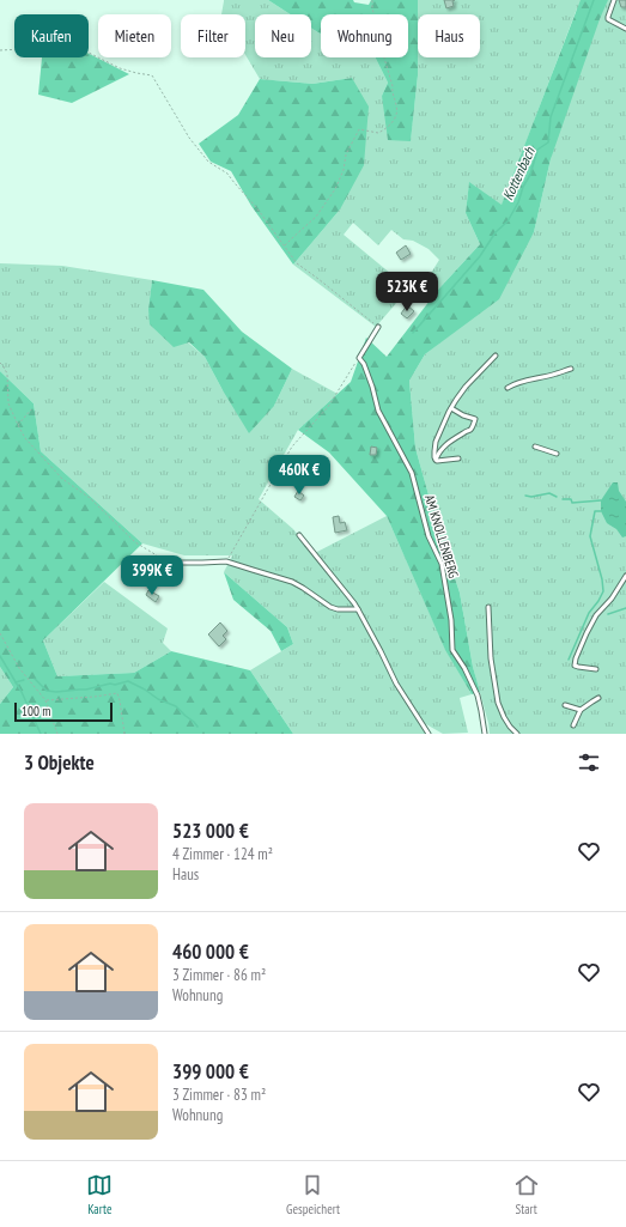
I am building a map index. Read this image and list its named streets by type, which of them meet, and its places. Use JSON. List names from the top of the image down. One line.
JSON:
{"streets":{"lane":["AM KNOLLENBERG"]},"water":["Kottenbach"],"scale_bar":"100 m","page":{"chip":["Kaufen","Mieten","Filter","Neu","Wohnung","Haus"],"price":["523K €","460K €","399K €"],"scale":"100 m","heading":"3 Objekte","list":[{"name":"523 000 €","note":"4 Zimmer · 124 m² · Haus"},{"name":"460 000 €","note":"3 Zimmer · 86 m² · Wohnung"},{"name":"399 000 €","note":"3 Zimmer · 83 m² · Wohnung"}],"tabs":["Karte","Gespeichert","Start"]}}
